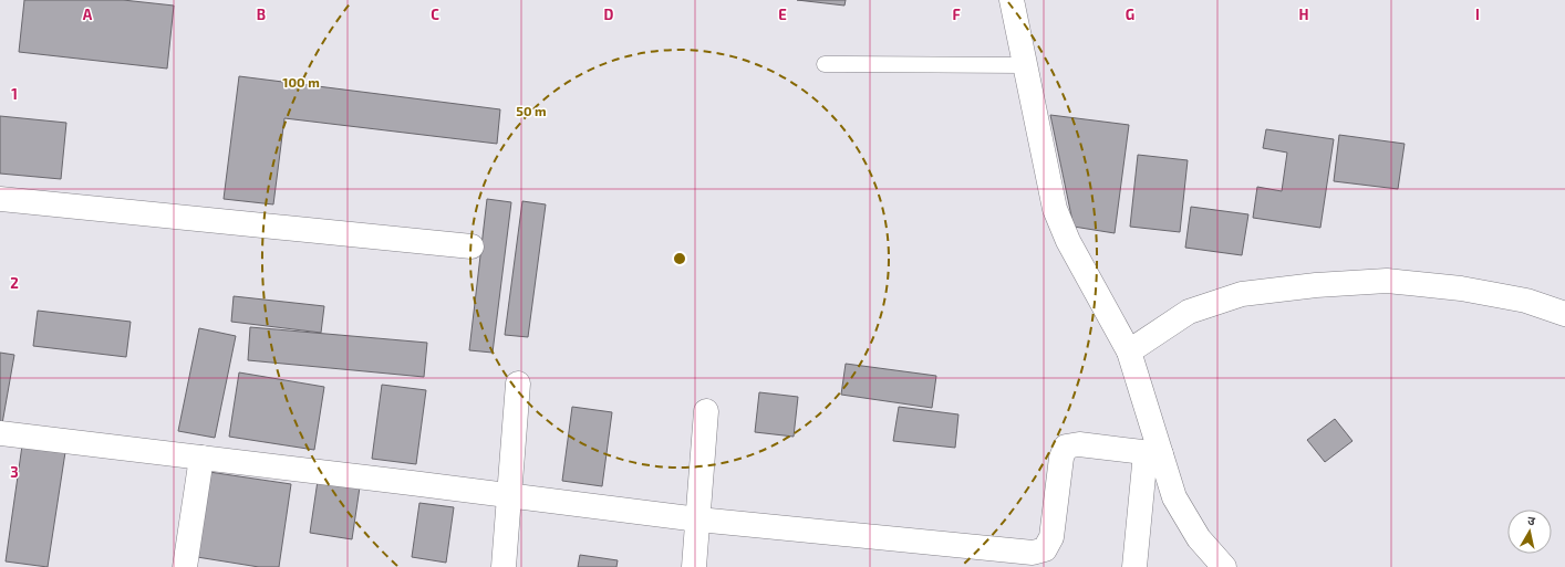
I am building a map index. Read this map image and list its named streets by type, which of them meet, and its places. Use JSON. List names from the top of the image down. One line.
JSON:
{"north":"top","grid":{"columns":["A","B","C","D","E","F","G","H","I"],"rows":["1","2","3"]},"rings":["100 m","50 m"]}
